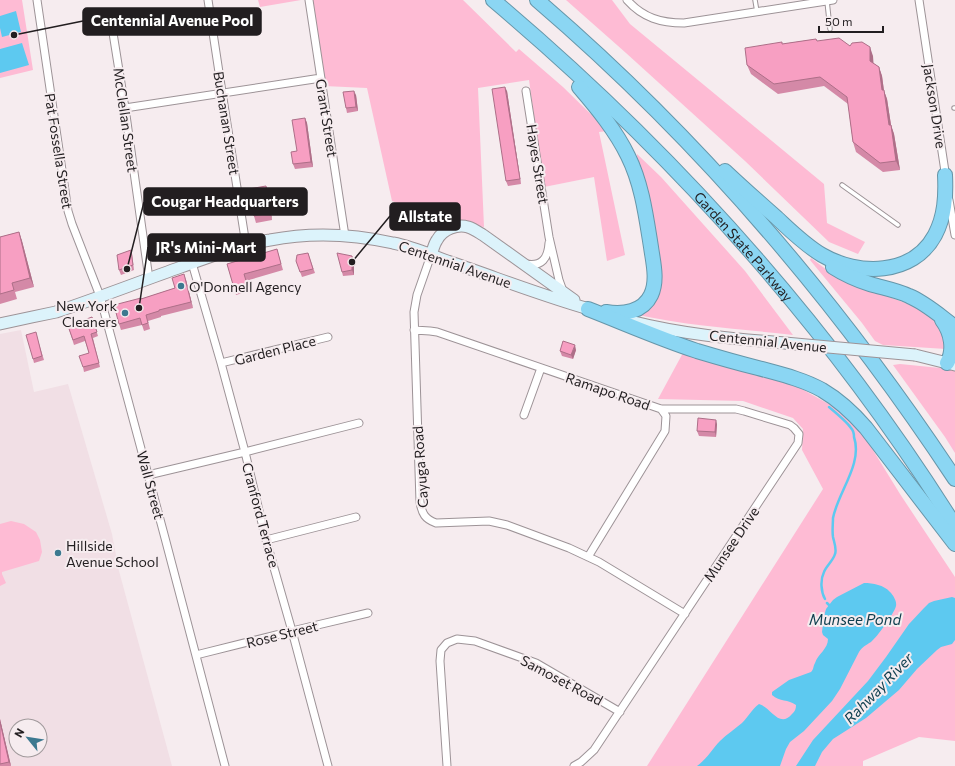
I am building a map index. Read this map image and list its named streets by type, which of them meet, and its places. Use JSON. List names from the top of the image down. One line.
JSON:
{"streets":{"highway":["Garden State Parkway"],"main road":["Centennial Avenue"],"street":["Jackson Drive","Grant Street","McClellan Street","Buchanan Street","Pat Fossella Street","Hayes Street","Garden Place","Ramapo Road","Cayuga Road","Wall Street","Cranford Terrace","Munsee Drive","Rose Street","Samoset Road"]},"crossings":[["Grant Street","Centennial Avenue"],["McClellan Street","Centennial Avenue"],["Buchanan Street","Centennial Avenue"],["Pat Fossella Street","Centennial Avenue"],["Pat Fossella Street","Wall Street"],["Centennial Avenue","Cayuga Road"],["Centennial Avenue","Wall Street"],["Centennial Avenue","Cranford Terrace"],["Garden Place","Cranford Terrace"],["Ramapo Road","Cayuga Road"],["Ramapo Road","Munsee Drive"],["Cayuga Road","Munsee Drive"],["Wall Street","Rose Street"],["Cranford Terrace","Rose Street"],["Munsee Drive","Samoset Road"]],"water":["Munsee Pond","Rahway River"],"places":["Centennial Avenue Pool","Allstate","Cougar Headquarters","O'Donnell Agency","JR's Mini-Mart","New York Cleaners","Hillside Avenue School"],"scale_bar":"50 m","north":"top left"}
